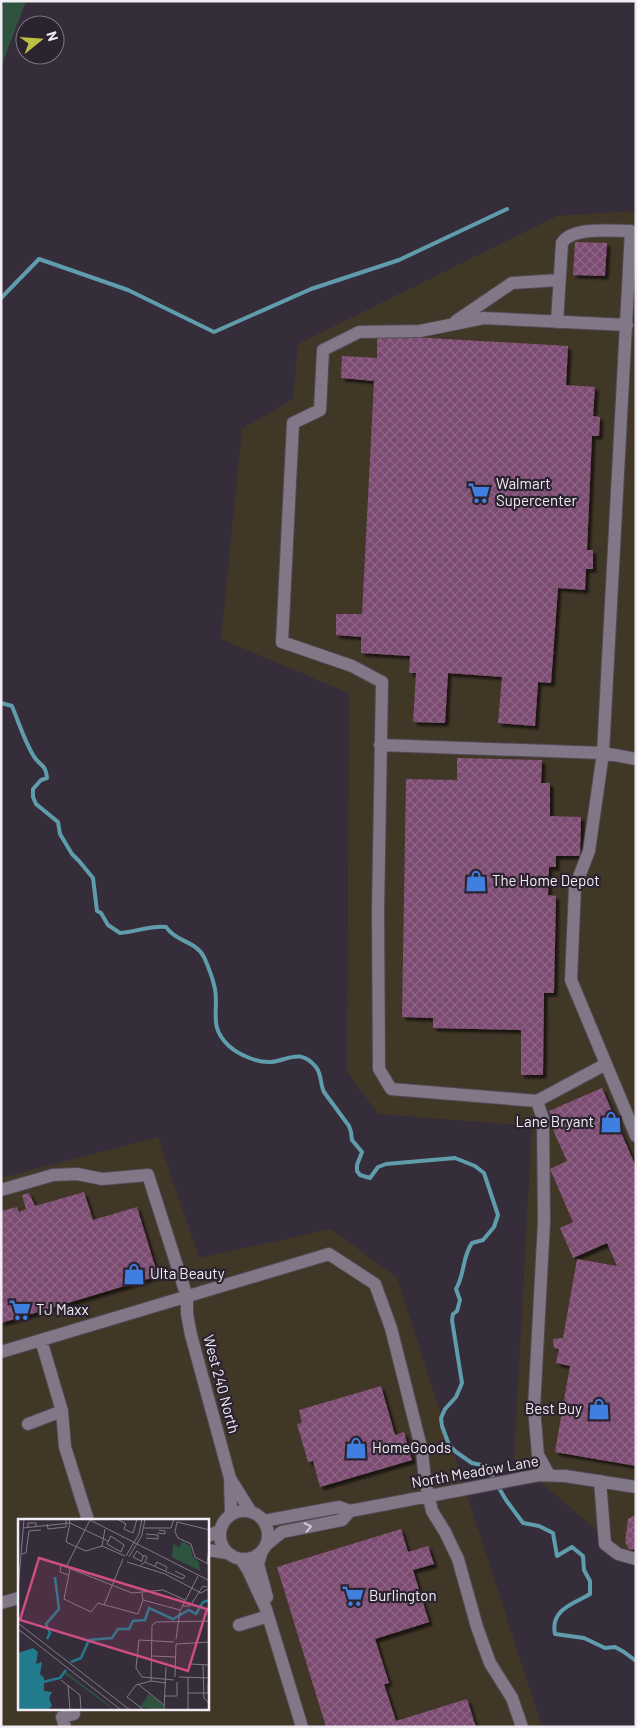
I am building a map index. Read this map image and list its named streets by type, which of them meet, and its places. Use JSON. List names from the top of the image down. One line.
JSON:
{"streets":{"street":["West 240 North","North Meadow Lane"]},"crossings":[["West 240 North","North Meadow Lane"]],"places":{"supermarket":["Walmart Supercenter","TJ Maxx","Burlington"],"shop":["The Home Depot","Lane Bryant","Ulta Beauty","Best Buy","HomeGoods"]},"north":"right"}
